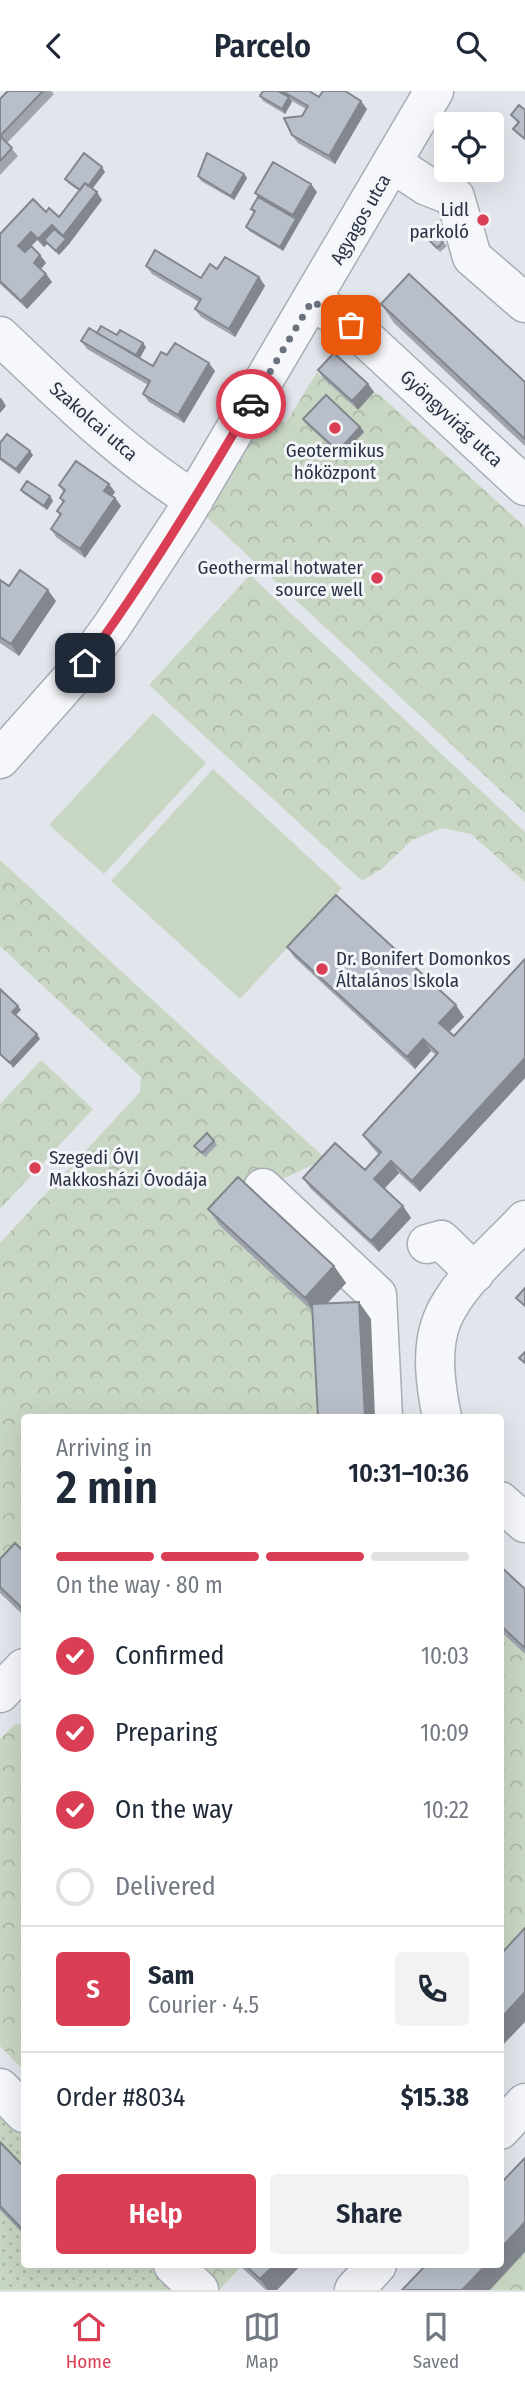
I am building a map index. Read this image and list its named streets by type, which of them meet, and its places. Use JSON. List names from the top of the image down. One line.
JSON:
{"streets":{"street":["Agyagos utca","Gyöngyvirág utca","Szakolcai utca"]},"crossings":[["Agyagos utca","Gyöngyvirág utca"],["Agyagos utca","Szakolcai utca"]],"places":["Lidl parkoló","Geotermikus hőközpont","Geothermal hotwater source well","Dr. Bonifert Domonkos Általános Iskola","Szegedi ÓVI Makkosházi Óvodája"],"page":{"header":"Parcelo","heading":["2 min","Arriving in","10:31–10:36"],"panel":["Sam","Courier · 4.5","Order #8034","$15.38"],"bar":"On the way · 80 m","list":[["Confirmed","10:03"],["Preparing","10:09"],["On the way","10:22"],"Delivered"],"round":"S","buttons":["Help","Share"],"tabs":["Home","Map","Saved"]}}
